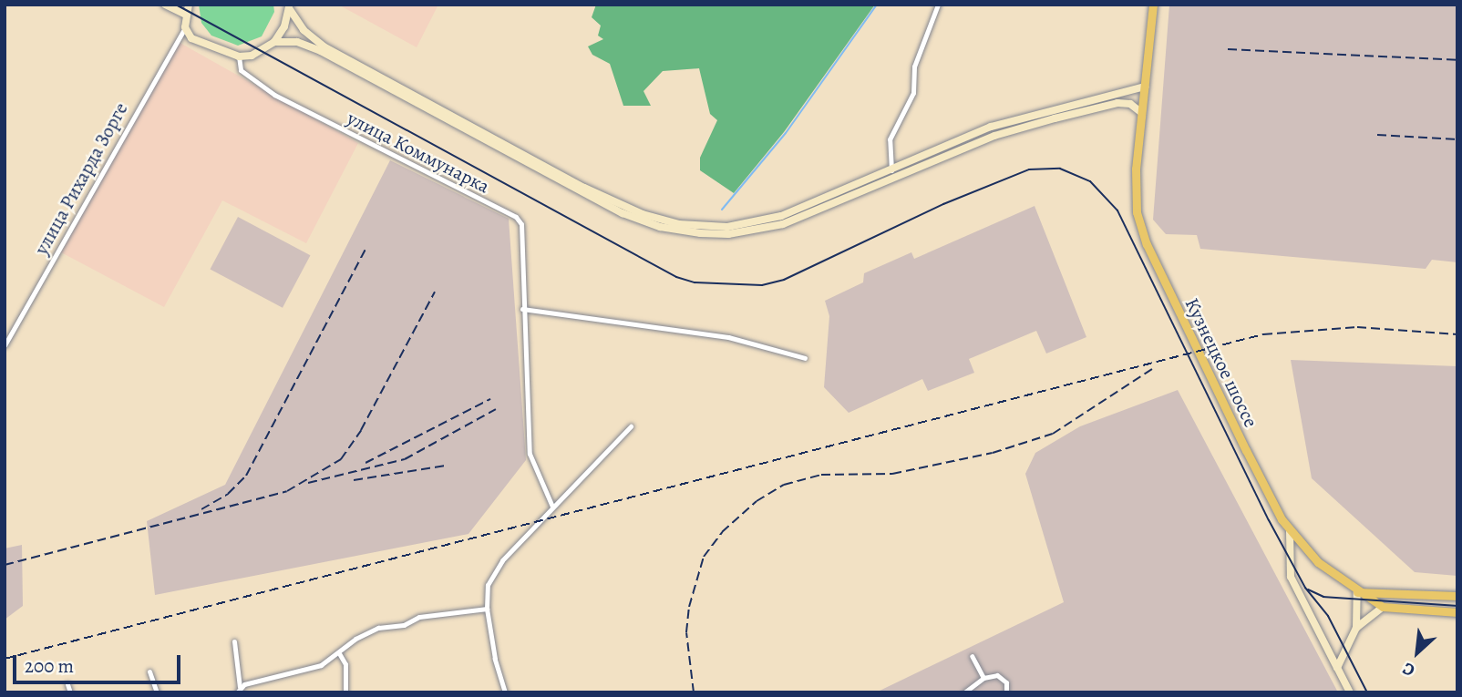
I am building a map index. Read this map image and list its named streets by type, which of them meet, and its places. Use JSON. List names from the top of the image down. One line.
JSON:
{"streets":{"main road":["Кузнецкое шоссе"],"street":["улица Коммунарка","улица Рихарда Зорге"]},"scale_bar":"200 m","north":"bottom left"}
